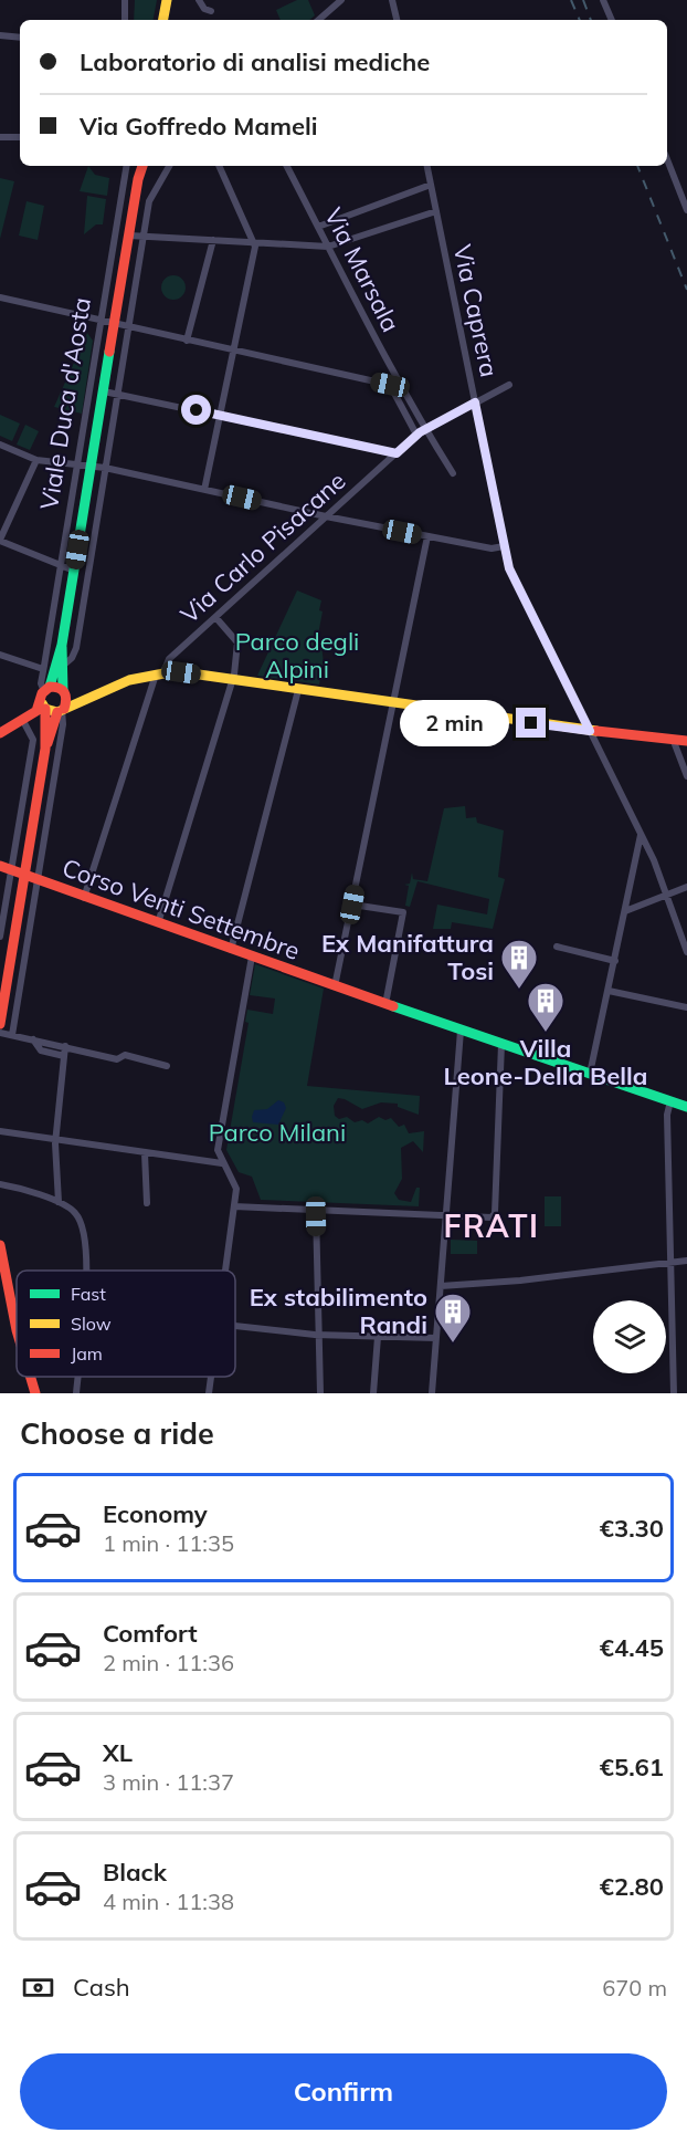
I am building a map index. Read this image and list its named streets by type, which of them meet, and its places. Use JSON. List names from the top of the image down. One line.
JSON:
{"streets":{"street":["Via Marsala","Via Caprera","Viale Duca d'Aosta","Via Carlo Pisacane","Corso Venti Settembre"]},"crossings":[["Via Marsala","Via Carlo Pisacane"],["Via Caprera","Via Carlo Pisacane"],["Via Carlo Pisacane","Corso Venti Settembre"]],"districts":["FRATI"],"parks":["Parco degli Alpini","Parco Milani"],"places":{"building":["Ex Manifattura Tosi","Villa Leone-Della Bella","Ex stabilimento Randi"]},"legend":["Fast","Slow","Jam"],"page":{"banner":["Laboratorio di analisi mediche","Via Goffredo Mameli"],"bubble":"2 min","heading":"Choose a ride","list":[{"name":"Economy","note":"1 min · 11:35","value":"€3.30"},{"name":"Comfort","note":"2 min · 11:36","value":"€4.45"},{"name":"XL","note":"3 min · 11:37","value":"€5.61"},{"name":"Black","note":"4 min · 11:38","value":"€2.80"}],"pay":["Cash","670 m"],"buttons":"Confirm"}}
